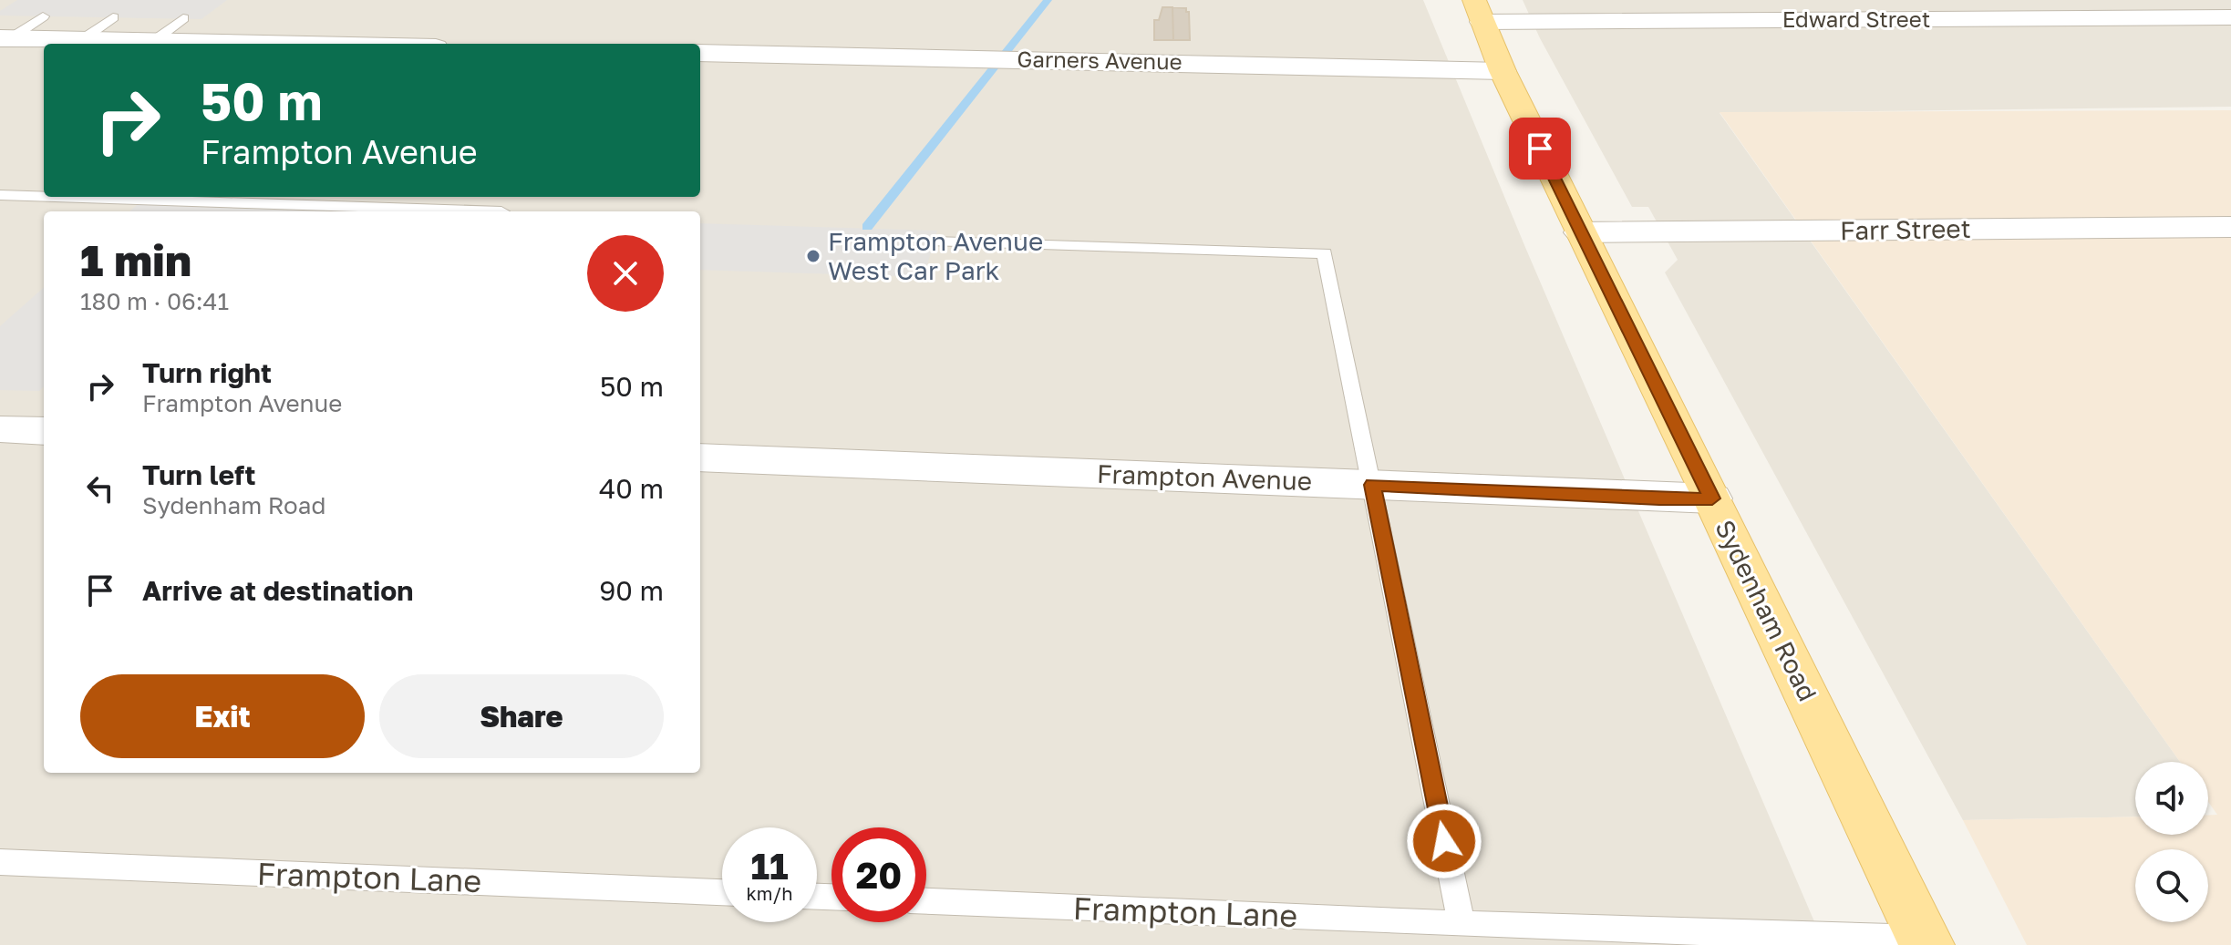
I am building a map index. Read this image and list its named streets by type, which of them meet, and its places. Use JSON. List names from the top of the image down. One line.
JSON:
{"streets":{"main road":["Sydenham Road"],"street":["Edward Street","Garners Avenue","Farr Street","Frampton Avenue"],"lane":["Frampton Lane"]},"crossings":[["Edward Street","Sydenham Road"],["Garners Avenue","Sydenham Road"],["Farr Street","Sydenham Road"],["Frampton Avenue","Sydenham Road"],["Sydenham Road","Frampton Lane"]],"places":["Frampton Avenue West Car Park"],"page":{"turn":["50 m","Frampton Avenue"],"heading":["1 min","180 m · 06:41"],"list":[{"name":"Turn right","note":"Frampton Avenue","value":"50 m"},{"name":"Turn left","note":"Sydenham Road","value":"40 m"},{"name":"Arrive at destination","value":"90 m"}],"buttons":["Exit","Share"],"speed":"11 km/h","limit":"20"}}
